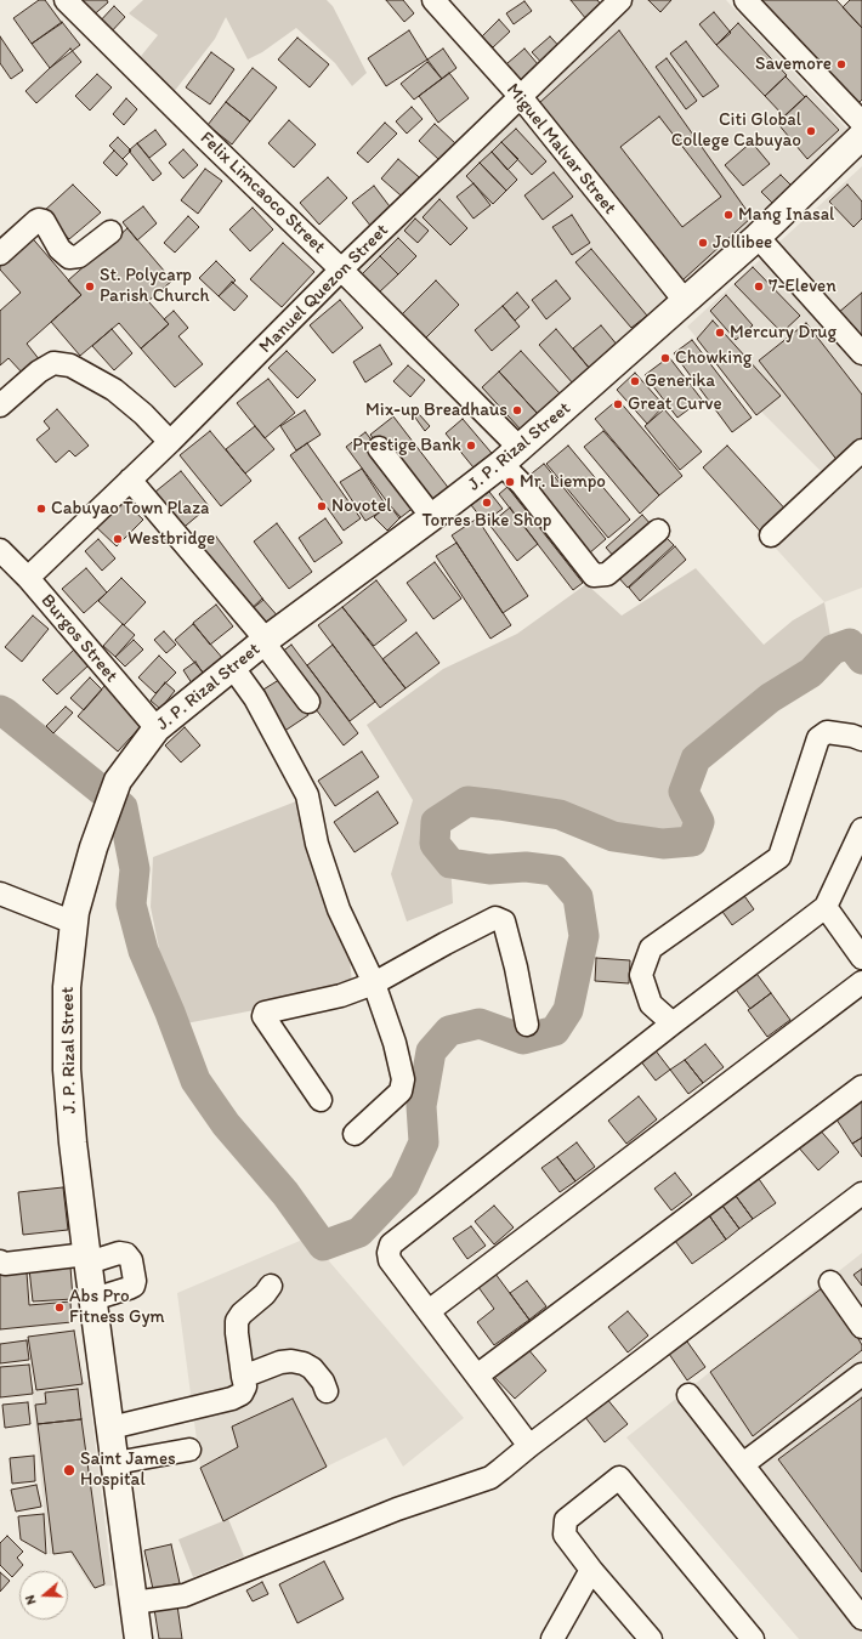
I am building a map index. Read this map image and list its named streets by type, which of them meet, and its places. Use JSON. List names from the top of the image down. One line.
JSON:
{"streets":{"main road":["J. P. Rizal Street"],"street":["Miguel Malvar Street","Felix Limcaoco Street","Manuel Quezon Street","Burgos Street"]},"crossings":[["Miguel Malvar Street","Manuel Quezon Street"],["Miguel Malvar Street","J. P. Rizal Street"],["Felix Limcaoco Street","Manuel Quezon Street"],["Felix Limcaoco Street","J. P. Rizal Street"],["Manuel Quezon Street","Burgos Street"],["J. P. Rizal Street","Burgos Street"]],"places":["Savemore","Citi Global College Cabuyao","Mang Inasal","Jollibee","St. Polycarp Parish Church","7-Eleven","Mercury Drug","Chowking","Generika","Great Curve","Mix-up Breadhaus","Prestige Bank","Mr. Liempo","Torres Bike Shop","Novotel","Cabuyao Town Plaza","Westbridge","Abs Pro Fitness Gym","Saint James Hospital"],"north":"left"}
